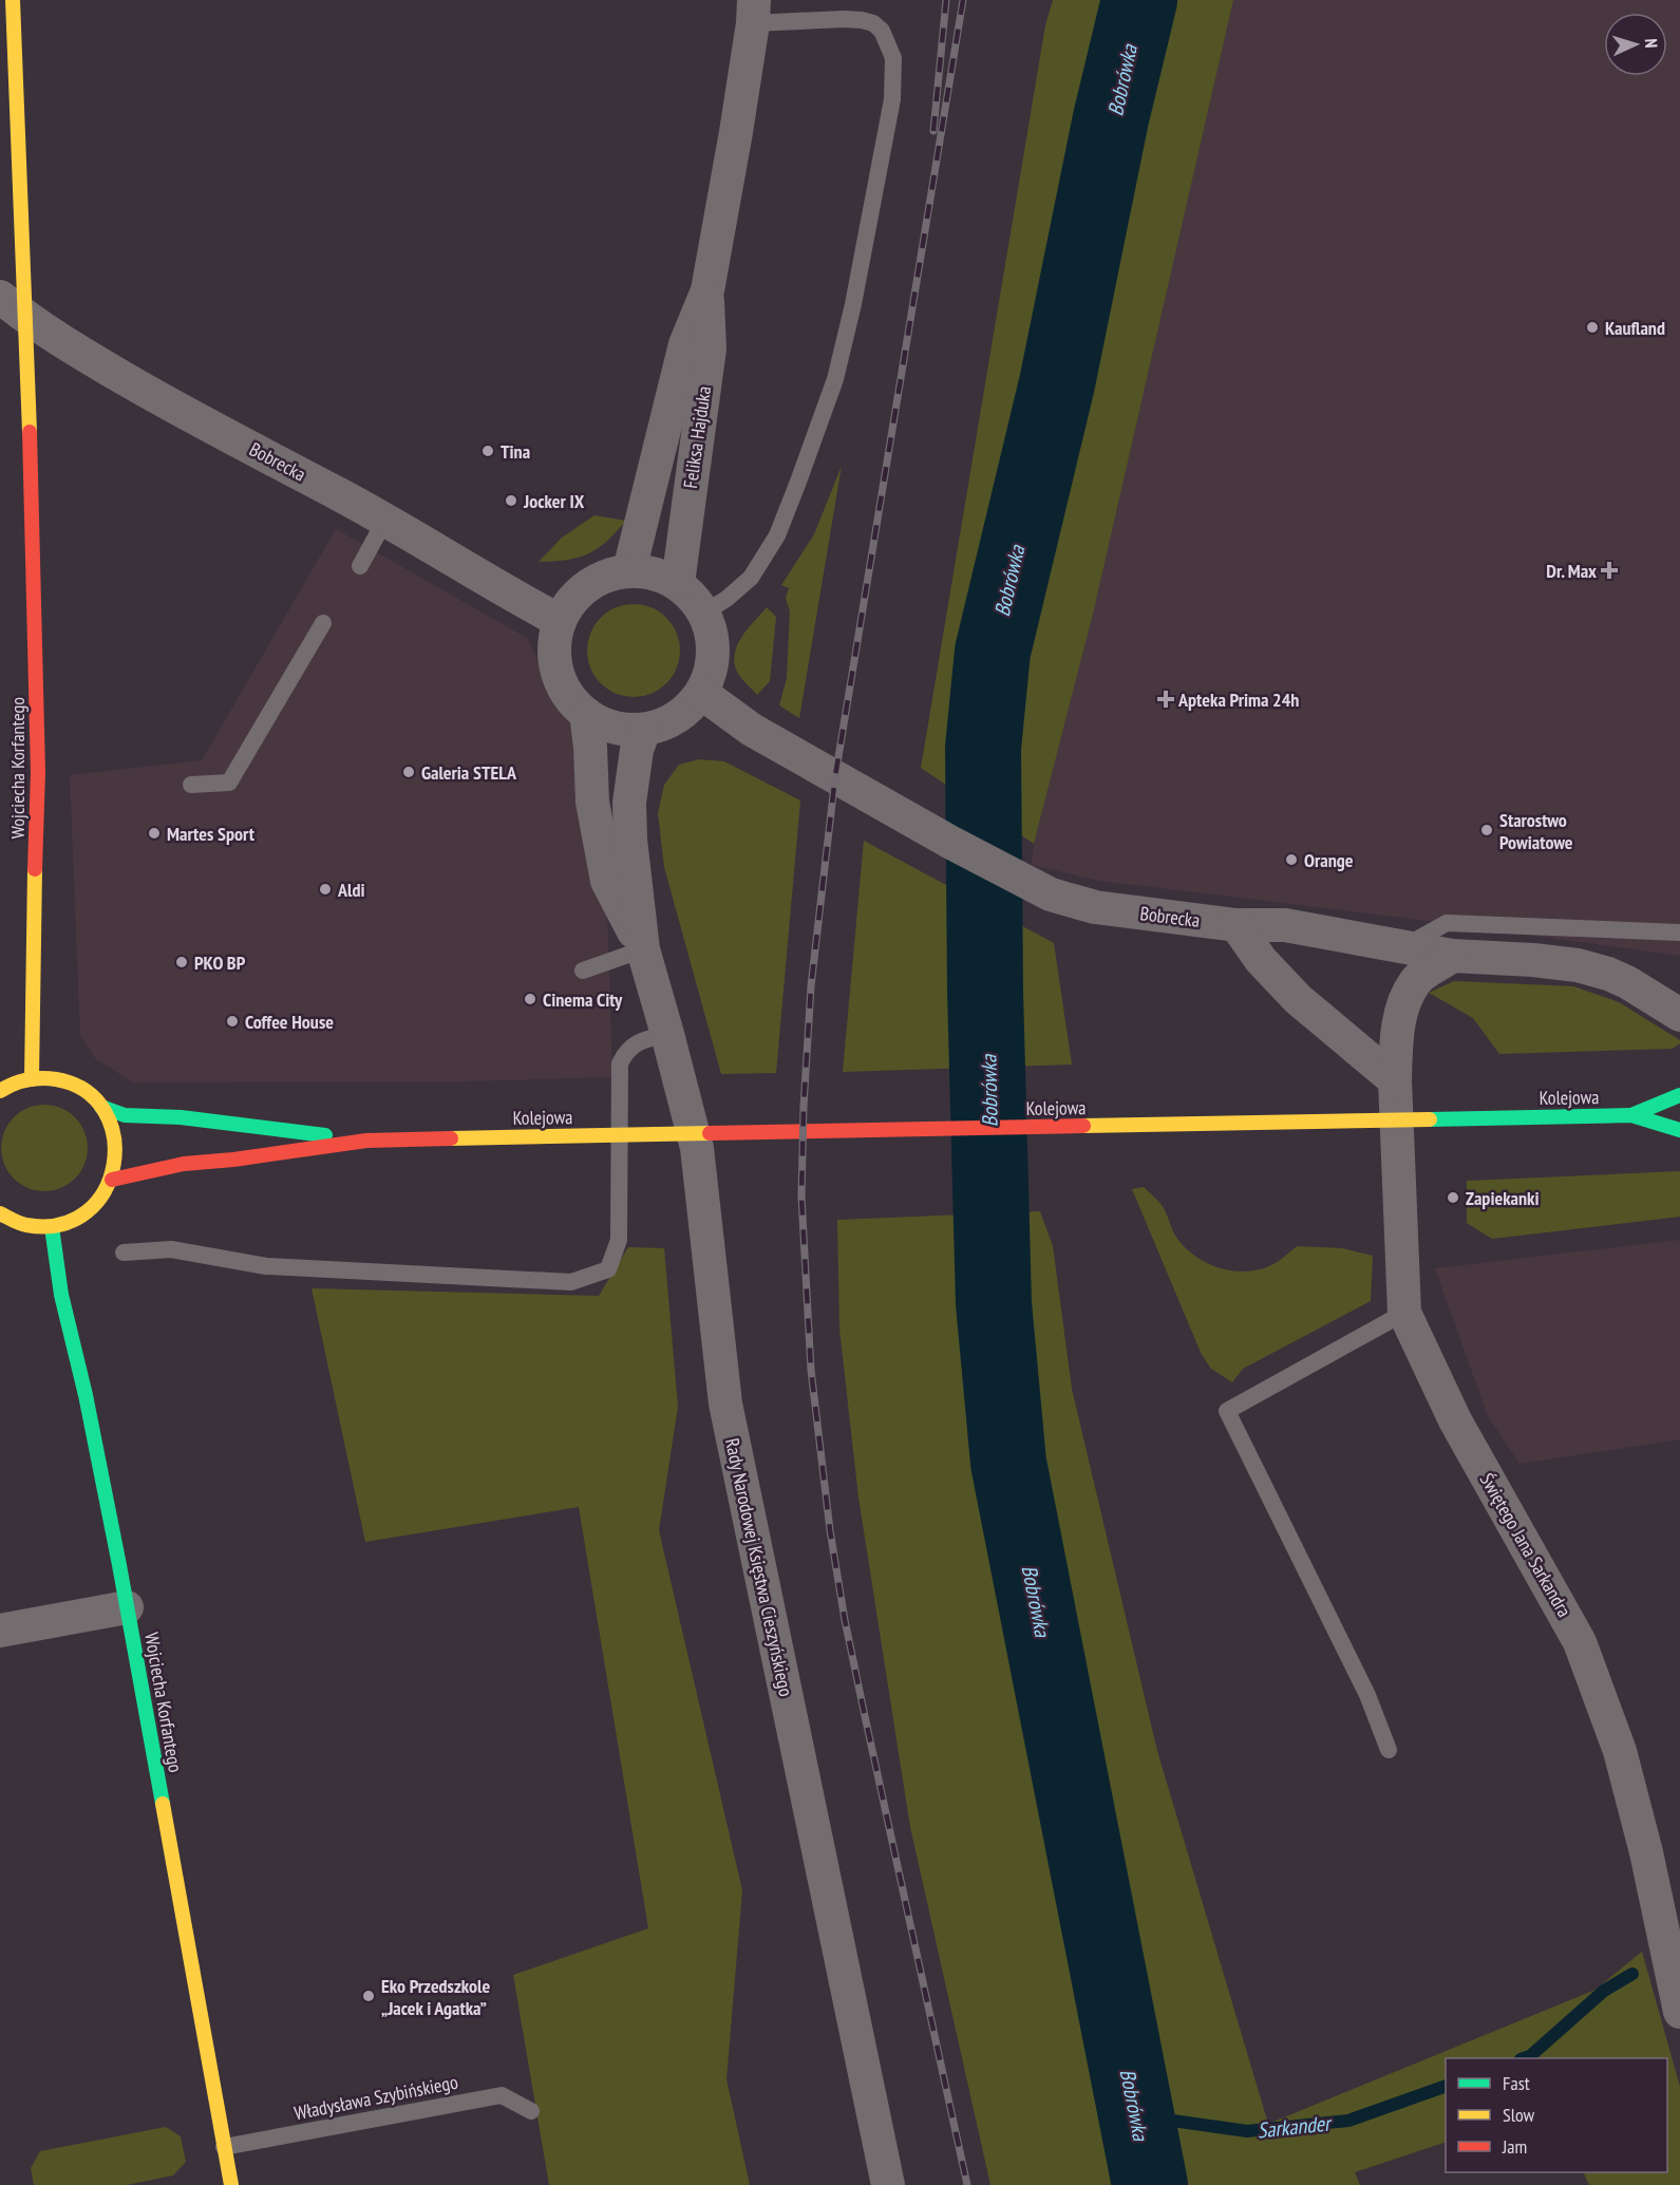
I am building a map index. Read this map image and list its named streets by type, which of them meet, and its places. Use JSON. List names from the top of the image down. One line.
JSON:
{"streets":{"street":["Feliksa Hajduka","Bobrecka","Wojciecha Korfantego","Kolejowa","Świętego Jana Sarkandra","Rady Narodowej Księstwa Cieszyńskiego"],"lane":["Władysława Szybińskiego"]},"crossings":[["Feliksa Hajduka","Bobrecka"],["Feliksa Hajduka","Rady Narodowej Księstwa Cieszyńskiego"],["Bobrecka","Wojciecha Korfantego"],["Bobrecka","Świętego Jana Sarkandra"],["Bobrecka","Rady Narodowej Księstwa Cieszyńskiego"],["Wojciecha Korfantego","Władysława Szybińskiego"]],"water":["Bobrówka","Sarkander"],"places":{"other":["Kaufland","Tina","Jocker IX","Galeria STELA","Starostwo Powiatowe","Martes Sport","Orange","Aldi","PKO BP","Cinema City","Coffee House","Zapiekanki","Eko Przedszkole „Jacek i Agatka”"],"health":["Dr. Max","Apteka Prima 24h"]},"legend":["Fast","Slow","Jam"],"north":"right"}
